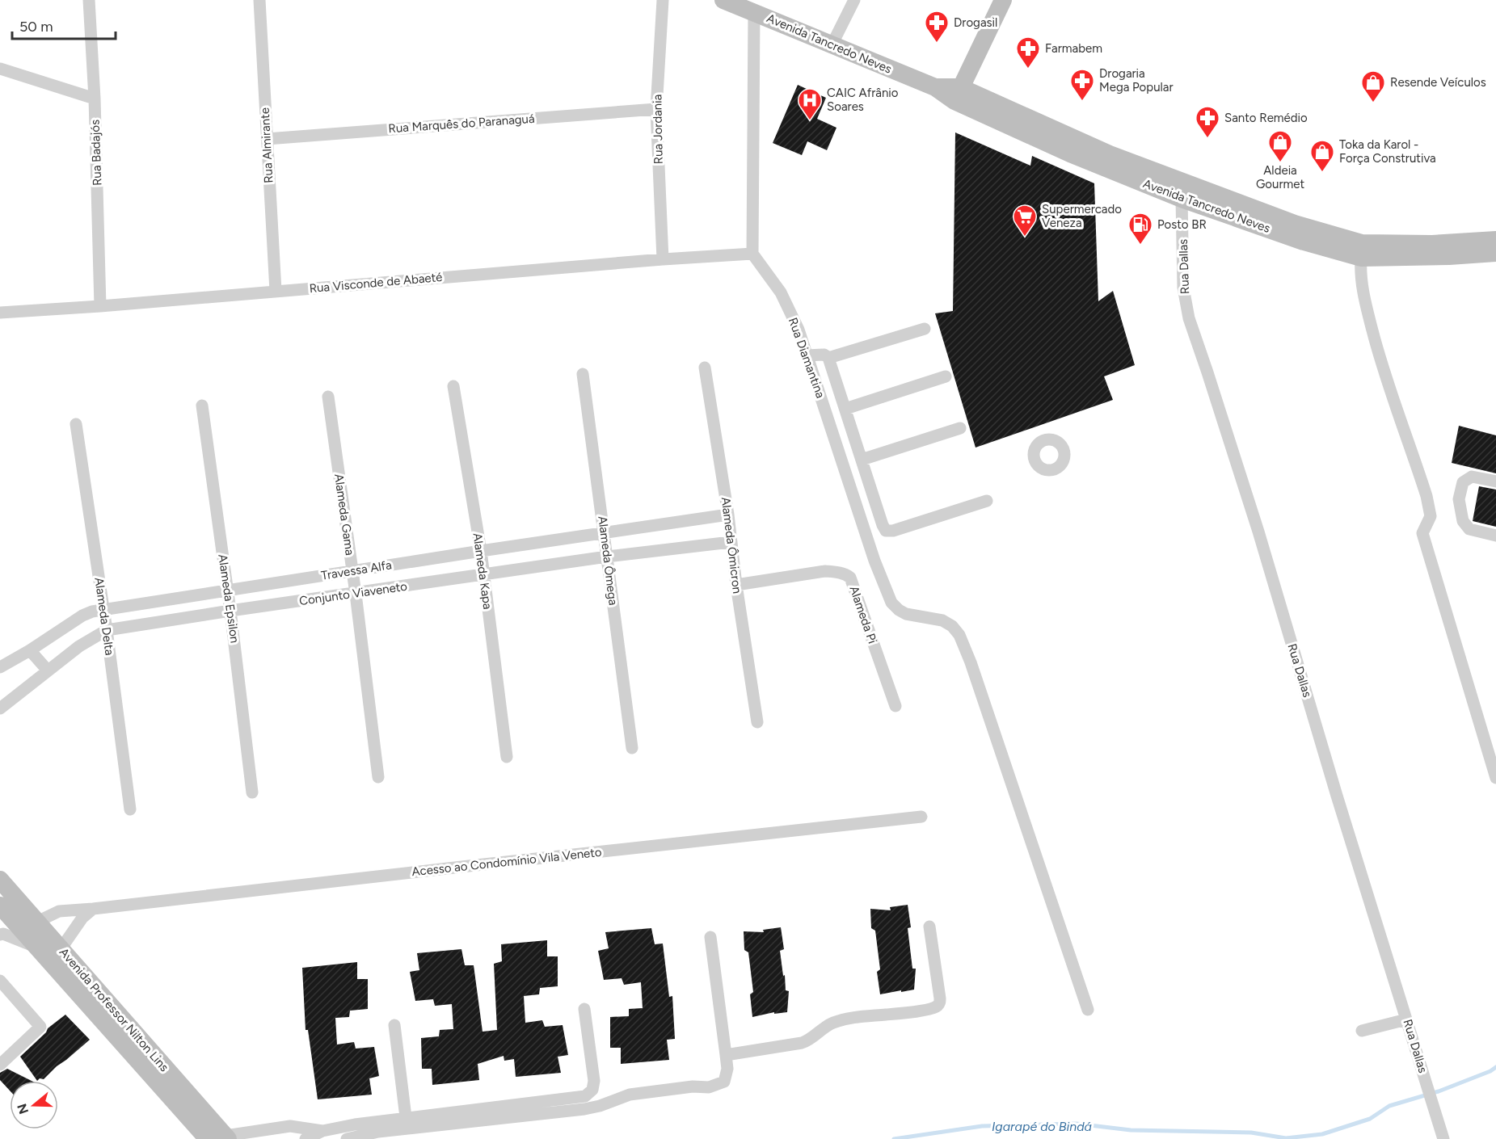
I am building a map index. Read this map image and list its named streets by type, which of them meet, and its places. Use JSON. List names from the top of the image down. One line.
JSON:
{"streets":{"main road":["Avenida Tancredo Neves","Avenida Professor Nilton Lins"],"street":["Rua Marquês do Paranaguá","Rua Jordania","Rua Almirante","Rua Badajós","Rua Dallas","Rua Visconde de Abaeté","Rua Diamantina","Alameda Gama","Alameda Ômicron","Alameda Ômega","Travessa Alfa","Alameda Kapa","Conjunto Viaveneto","Alameda Epsilon","Alameda Pi","Alameda Delta","Acesso ao Condomínio Vila Veneto"]},"crossings":[["Avenida Tancredo Neves","Rua Dallas"],["Rua Marquês do Paranaguá","Rua Jordania"],["Rua Marquês do Paranaguá","Rua Almirante"],["Rua Jordania","Rua Visconde de Abaeté"],["Rua Almirante","Rua Visconde de Abaeté"],["Rua Badajós","Rua Visconde de Abaeté"],["Rua Visconde de Abaeté","Rua Diamantina"],["Alameda Gama","Travessa Alfa"],["Alameda Gama","Conjunto Viaveneto"],["Alameda Ômicron","Travessa Alfa"],["Alameda Ômicron","Conjunto Viaveneto"],["Alameda Ômicron","Alameda Pi"],["Alameda Ômega","Travessa Alfa"],["Alameda Ômega","Conjunto Viaveneto"],["Travessa Alfa","Alameda Kapa"],["Travessa Alfa","Alameda Epsilon"],["Travessa Alfa","Alameda Delta"],["Alameda Kapa","Conjunto Viaveneto"],["Conjunto Viaveneto","Alameda Epsilon"],["Conjunto Viaveneto","Alameda Delta"],["Acesso ao Condomínio Vila Veneto","Avenida Professor Nilton Lins"]],"water":["Igarapé do Bindá"],"places":{"pharmacy":["Drogasil","Farmabem","Drogaria Mega Popular","Santo Remédio"],"shop":["Resende Veículos","Aldeia Gourmet","Toka da Karol - Força Construtiva"],"hospital":["CAIC Afrânio Soares"],"supermarket":["Supermercado Veneza"],"fuel station":["Posto BR"]},"scale_bar":"50 m","north":"left"}
